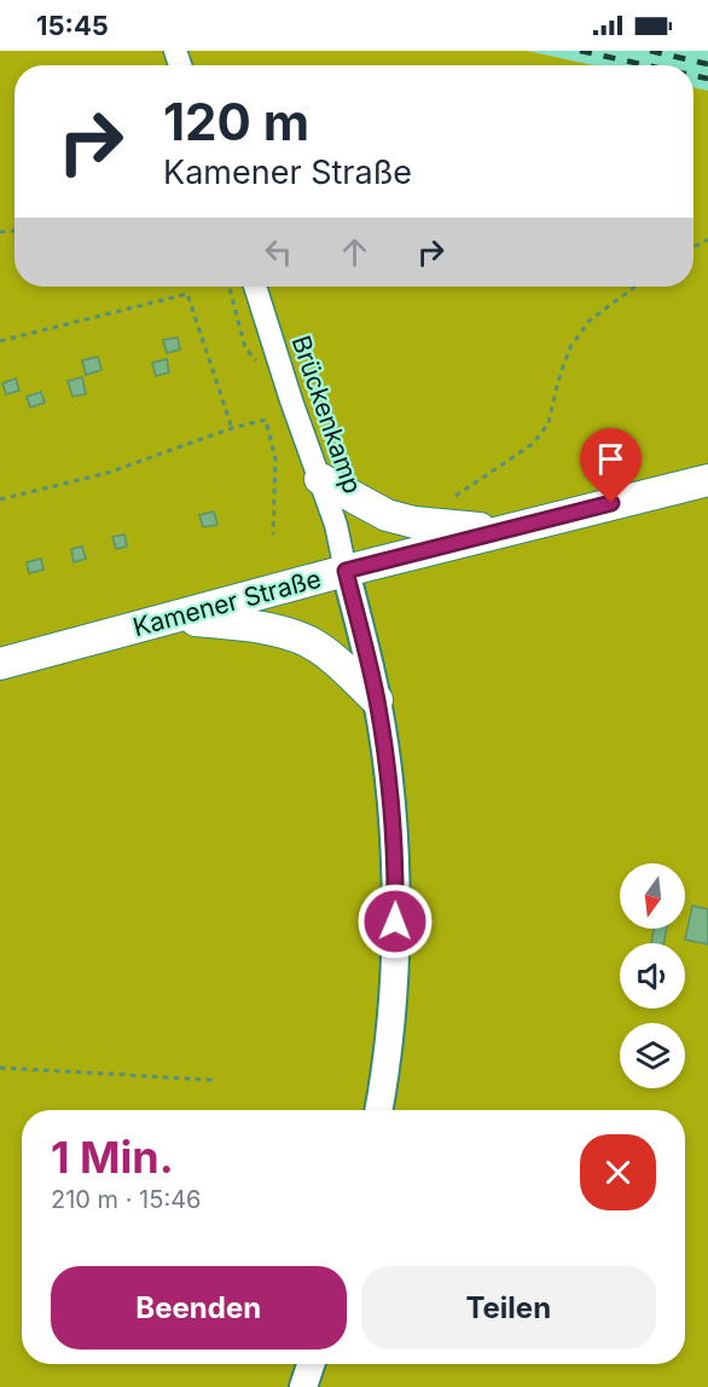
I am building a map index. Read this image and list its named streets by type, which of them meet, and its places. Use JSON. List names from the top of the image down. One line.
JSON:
{"streets":{"main road":["Kamener Straße"],"street":["Brückenkamp"]},"crossings":[["Brückenkamp","Kamener Straße"]],"north":"bottom","page":{"status":"15:45","turn":["120 m","Kamener Straße"],"heading":["1 Min.","210 m · 15:46"],"buttons":["Beenden","Teilen"]}}
